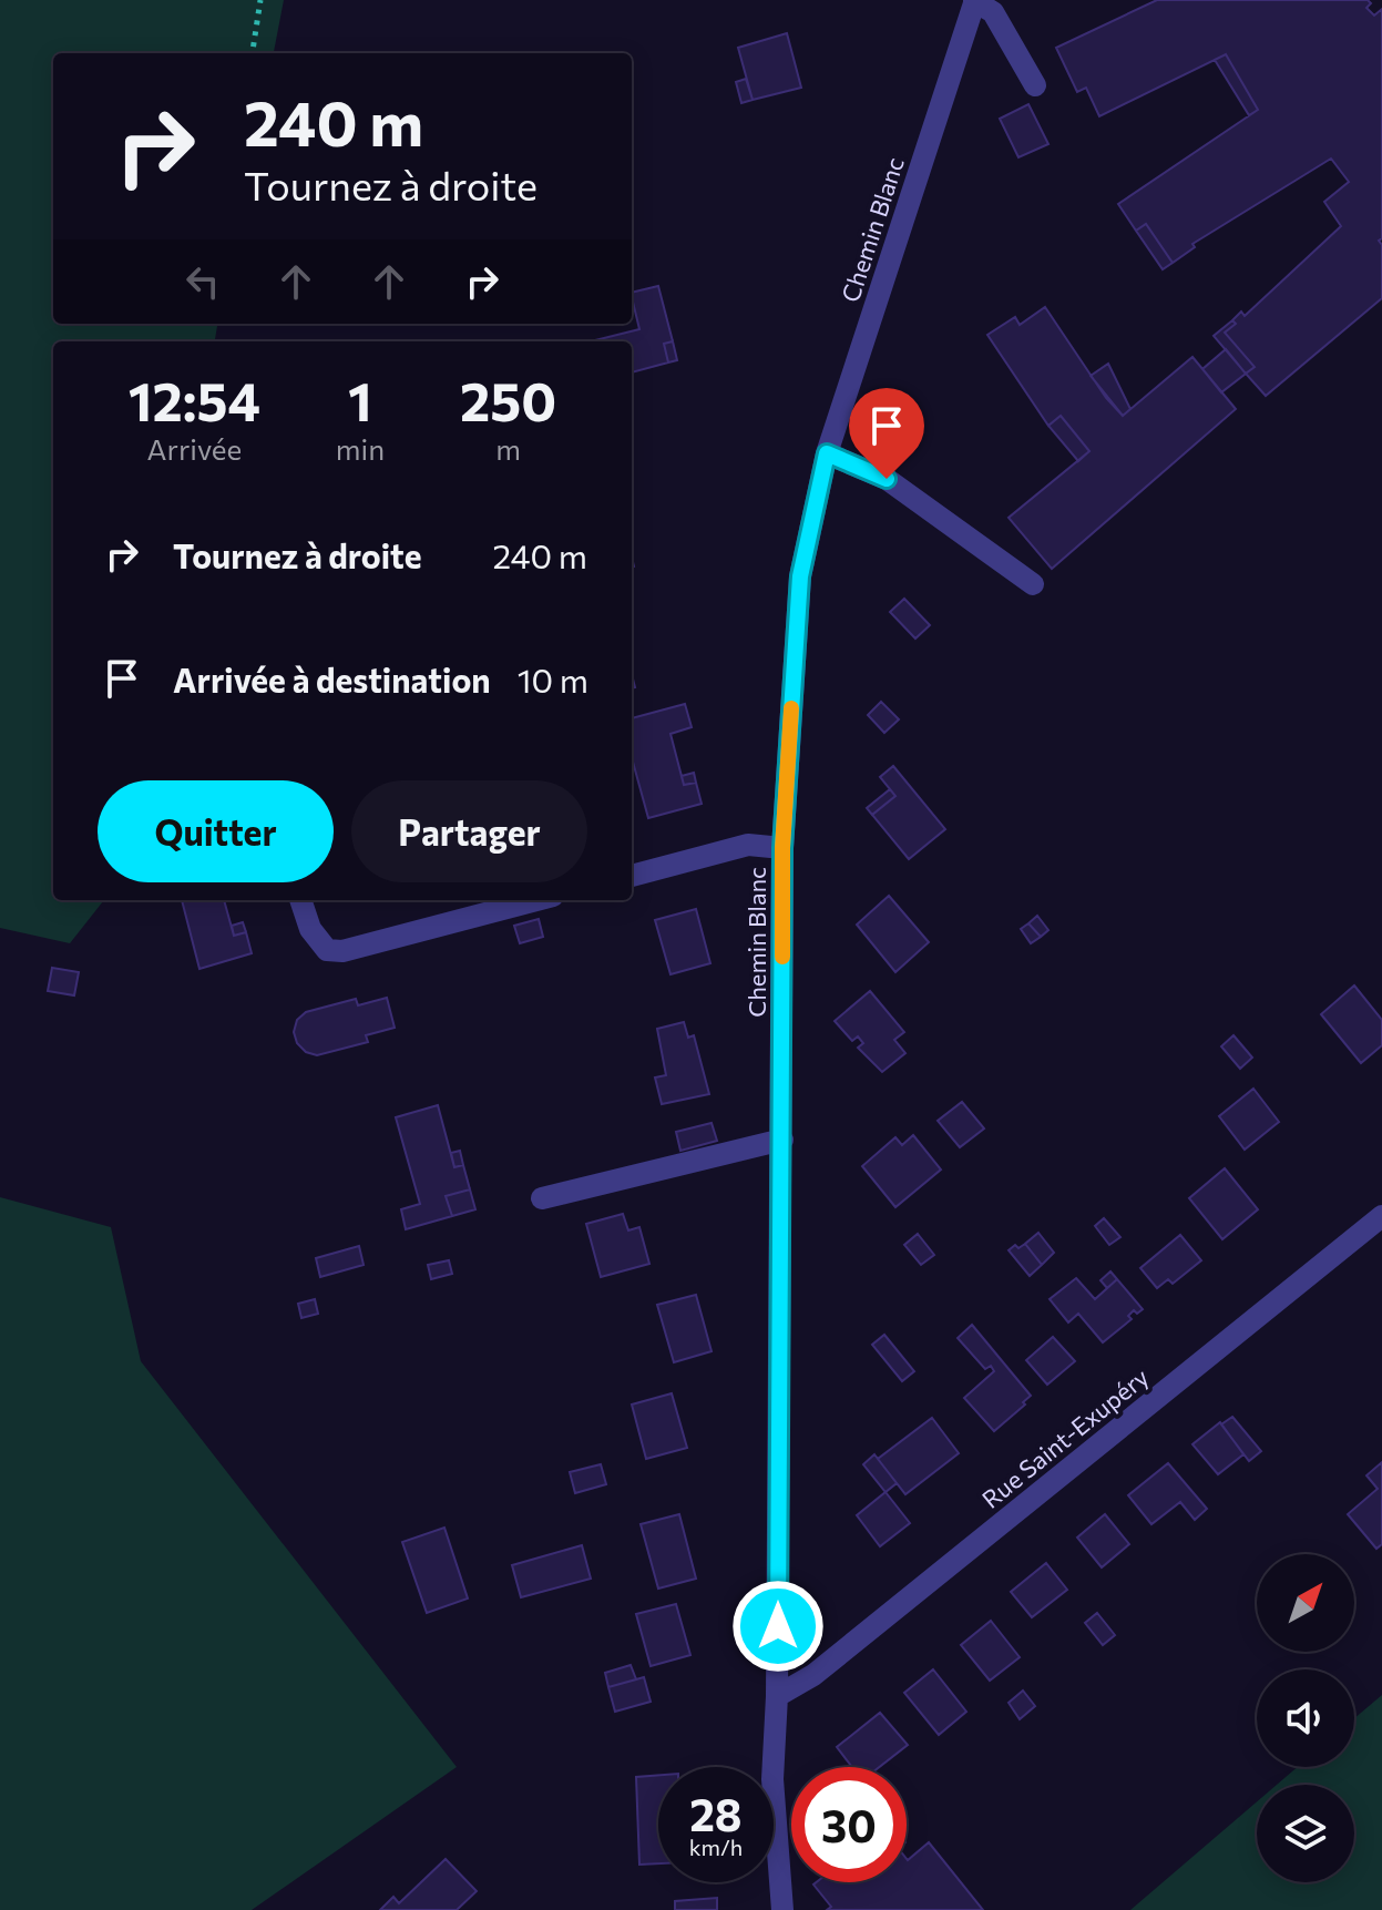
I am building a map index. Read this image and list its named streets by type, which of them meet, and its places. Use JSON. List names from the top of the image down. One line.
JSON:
{"streets":{"street":["Chemin Blanc","Rue Saint-Exupéry"]},"crossings":[["Chemin Blanc","Rue Saint-Exupéry"]],"north":"top right","page":{"turn":["240 m","Tournez à droite"],"eta":["12:54","Arrivée","1","min","250","m"],"list":[{"name":"Tournez à droite","value":"240 m"},{"name":"Arrivée à destination","value":"10 m"}],"buttons":["Quitter","Partager"],"speed":"28 km/h","limit":"30"}}
